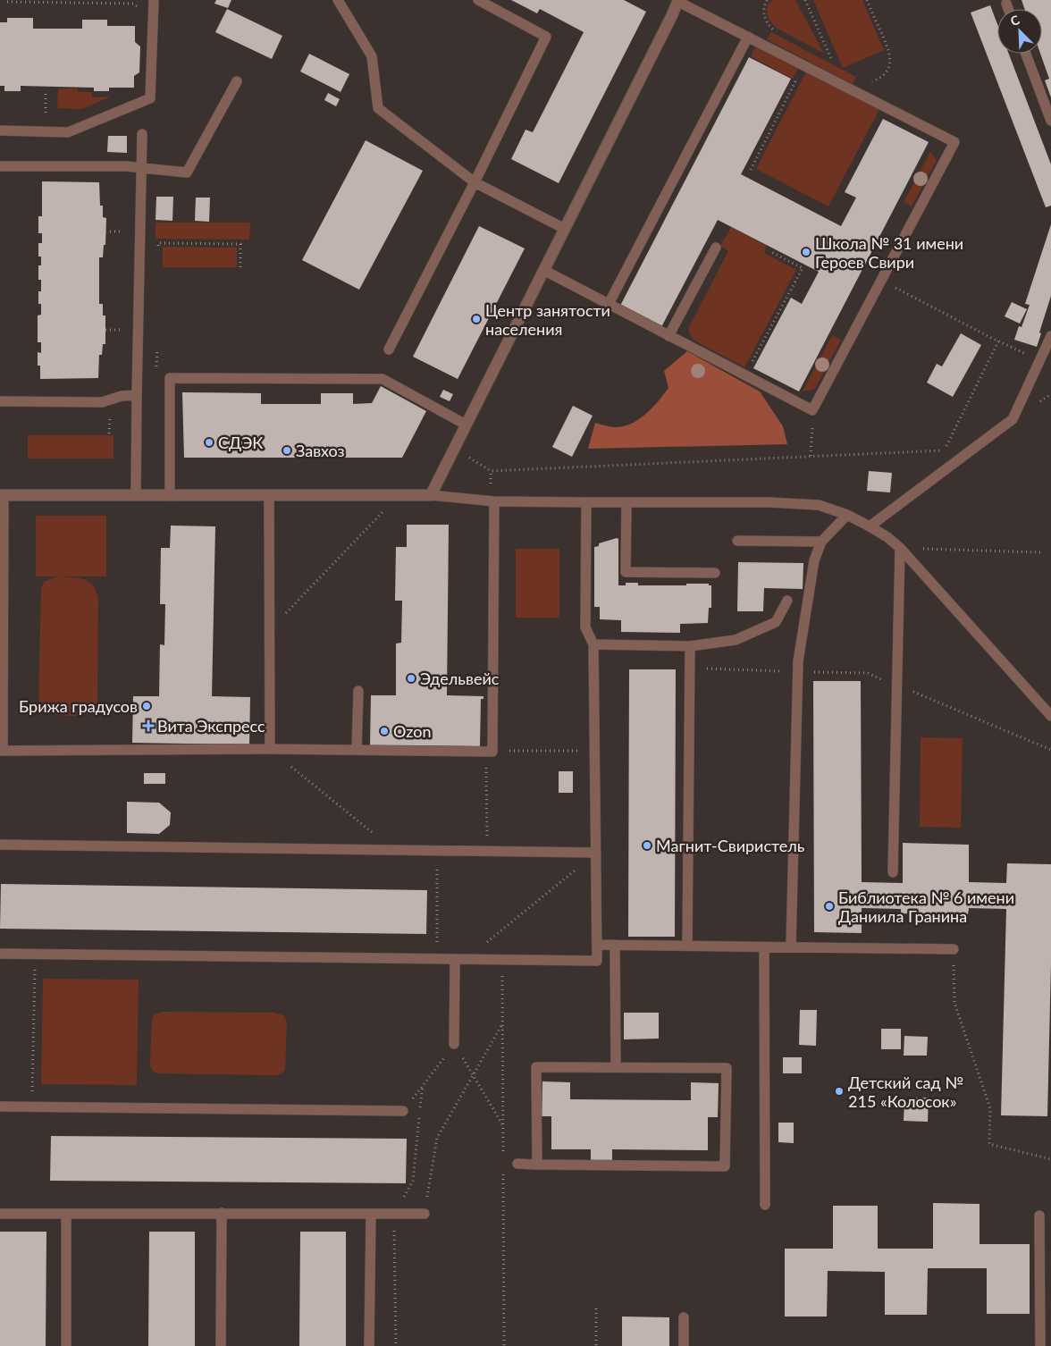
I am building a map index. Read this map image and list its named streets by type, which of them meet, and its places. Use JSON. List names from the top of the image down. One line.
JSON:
{"places":{"other":["Школа № 31 имени Героев Свири","Центр занятости населения","СДЭК","Завхоз","Эдельвейс","Брижа градусов","Ozon","Магнит-Свиристель","Библиотека № 6 имени Даниила Гранина","Детский сад № 215 «Колосок»"],"health":["Вита Экспресс"]},"north":"top left"}
